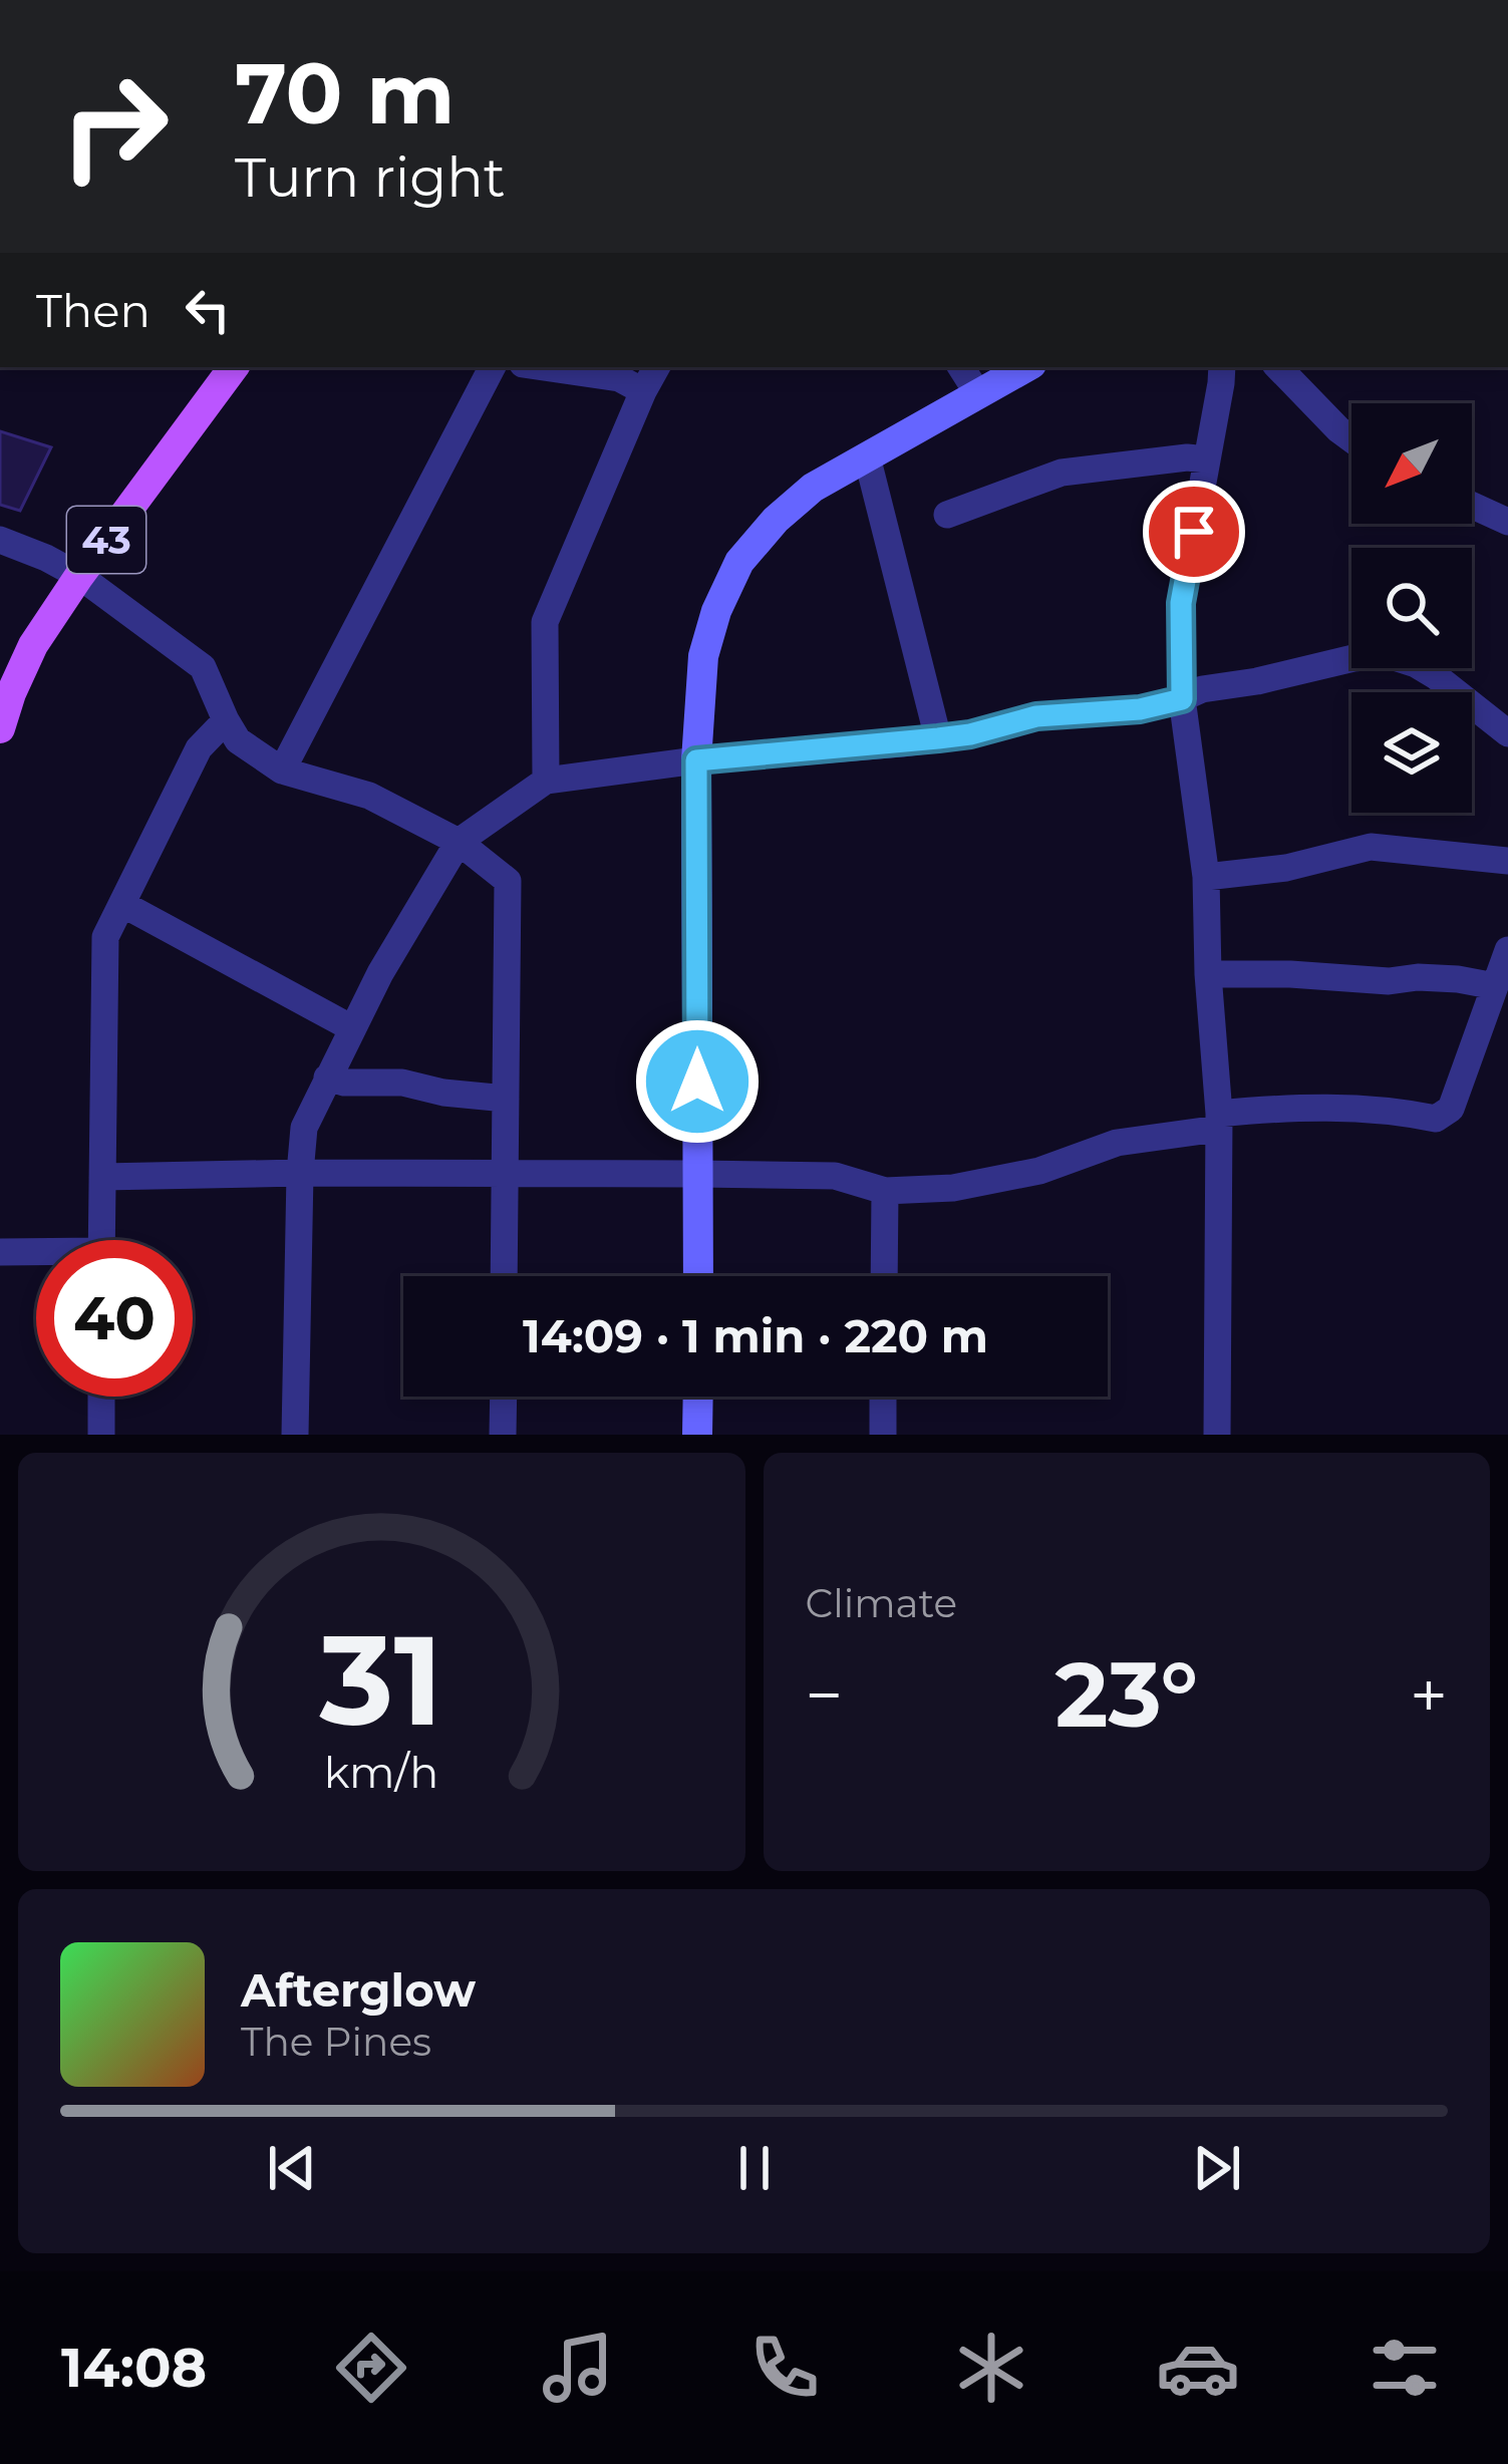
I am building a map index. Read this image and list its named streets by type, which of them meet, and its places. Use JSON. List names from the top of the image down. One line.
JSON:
{"streets":{"main road":["43"]},"north":"bottom left","page":{"turn":["70 m","Turn right"],"then":"Then","limit":"40","trip":"14:09 · 1 min · 220 m","tile":"Climate","heat":["−","23°","+"],"song":["Afterglow","The Pines"],"tabs":"14:08","gauge":["31","km/h"]}}
